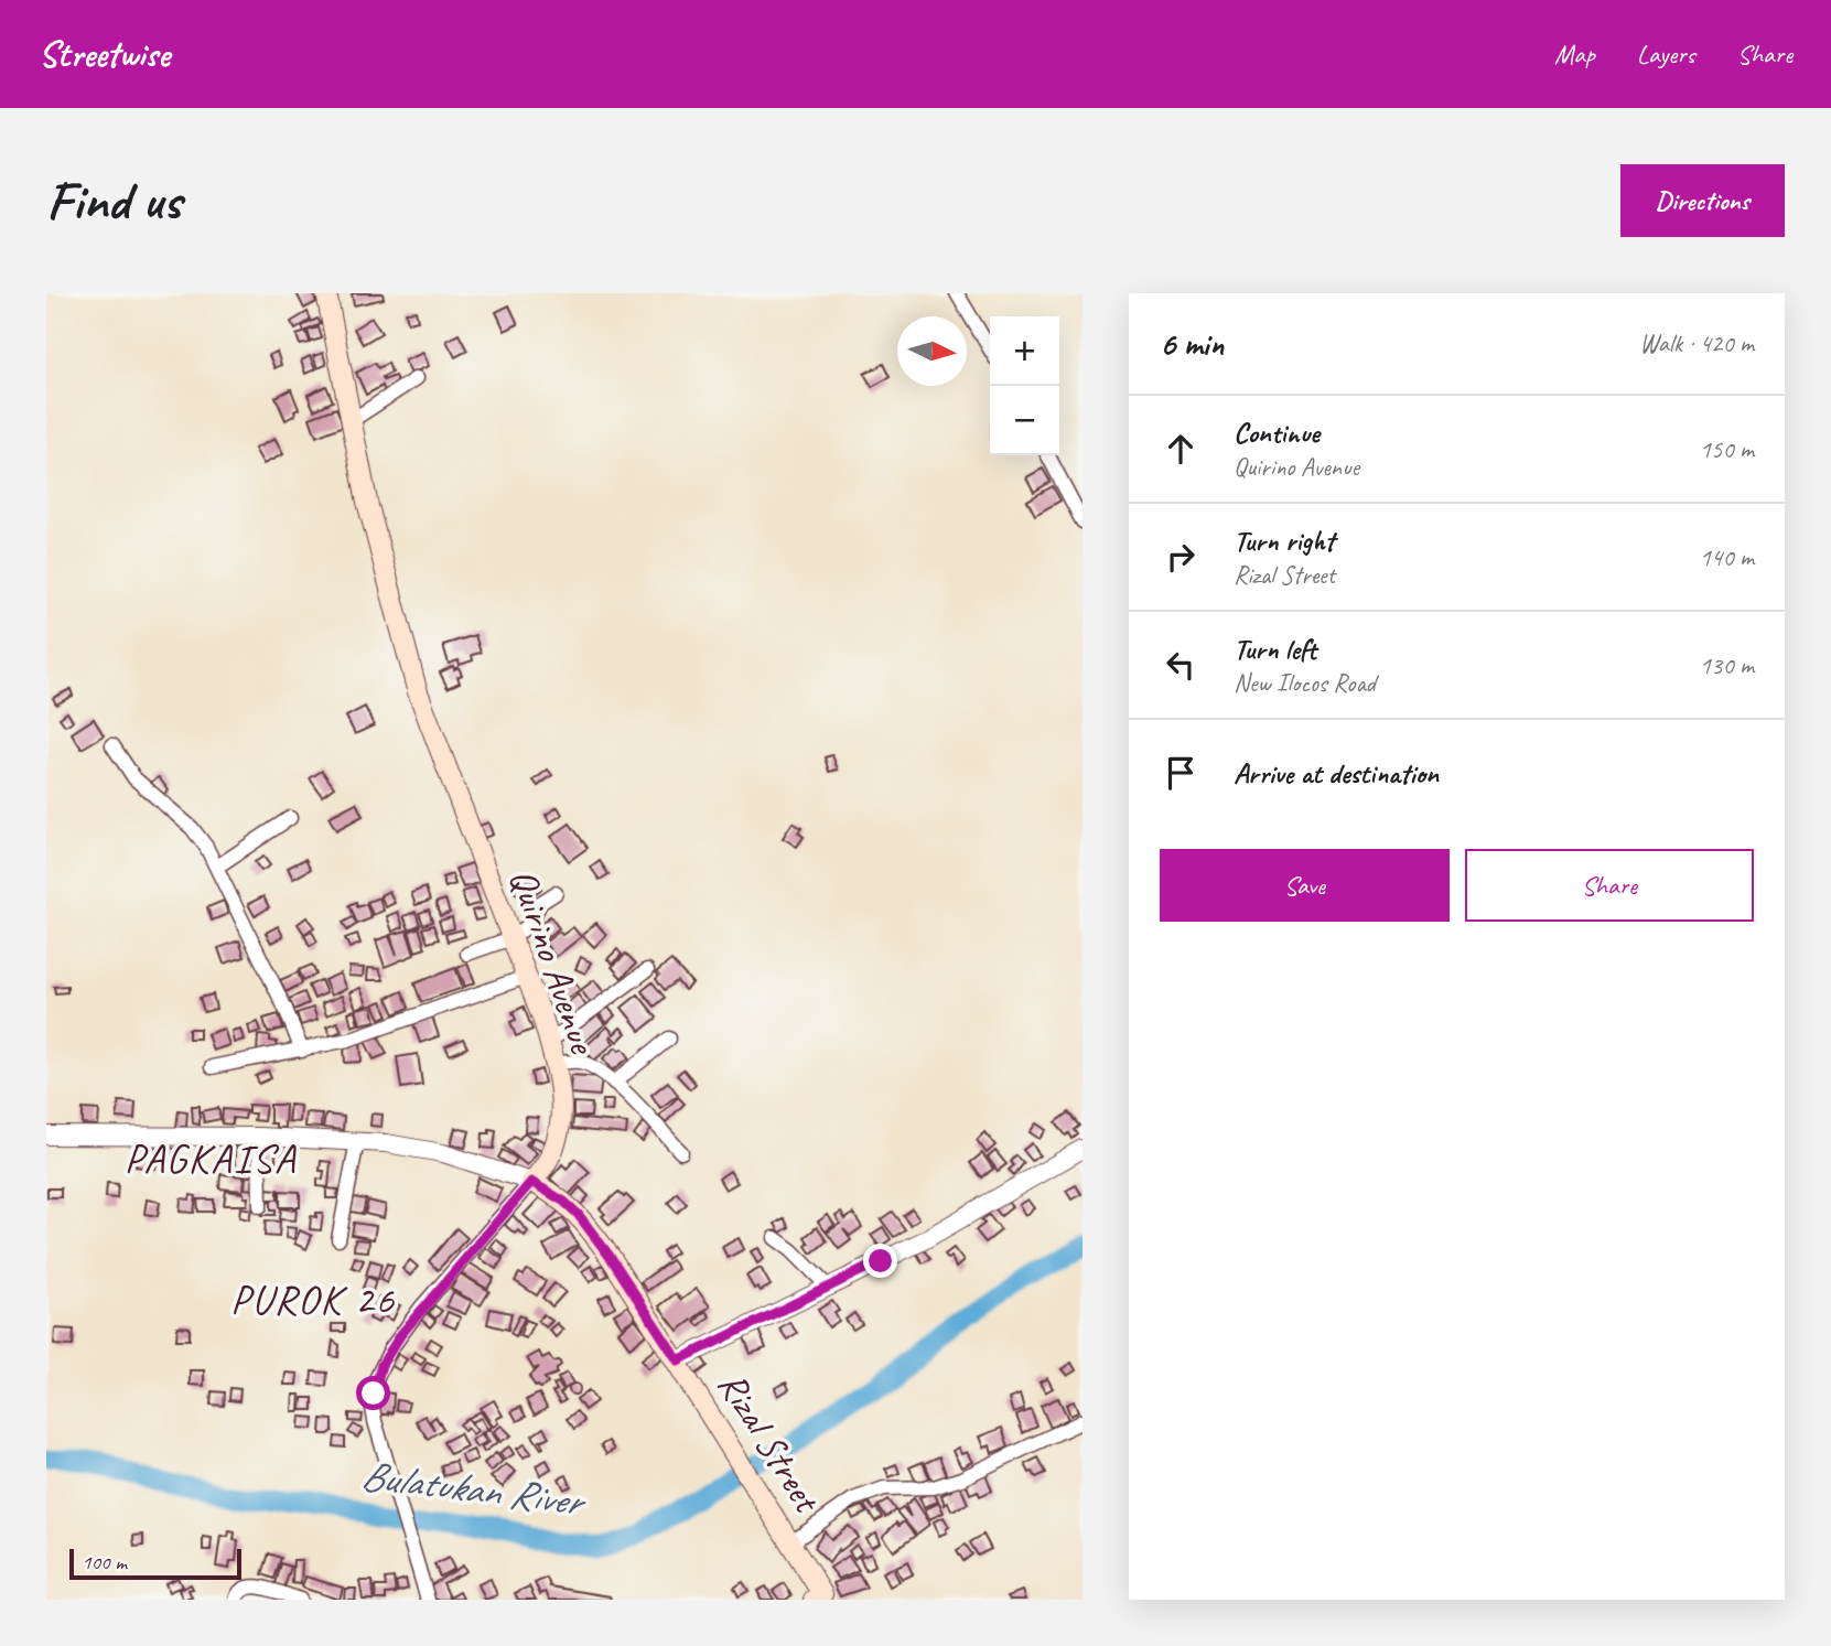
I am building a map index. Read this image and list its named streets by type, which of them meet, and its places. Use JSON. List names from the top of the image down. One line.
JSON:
{"streets":{"main road":["Quirino Avenue","Rizal Street"]},"crossings":[["Quirino Avenue","Rizal Street"]],"districts":["PAGKAISA","PUROK 26"],"water":["Bulatukan River"],"scale_bar":"100 m","north":"right","page":{"header":"Streetwise","nav":["Map","Layers","Share"],"buttons":["Directions",["Save","Share"]],"title":"Find us","heading":["6 min","Walk · 420 m"],"map_buttons":["+","−"],"list":[["Continue","Quirino Avenue","150 m"],["Turn right","Rizal Street","140 m"],["Turn left","New Ilocos Road","130 m"],"Arrive at destination"],"scale":"100 m"}}
